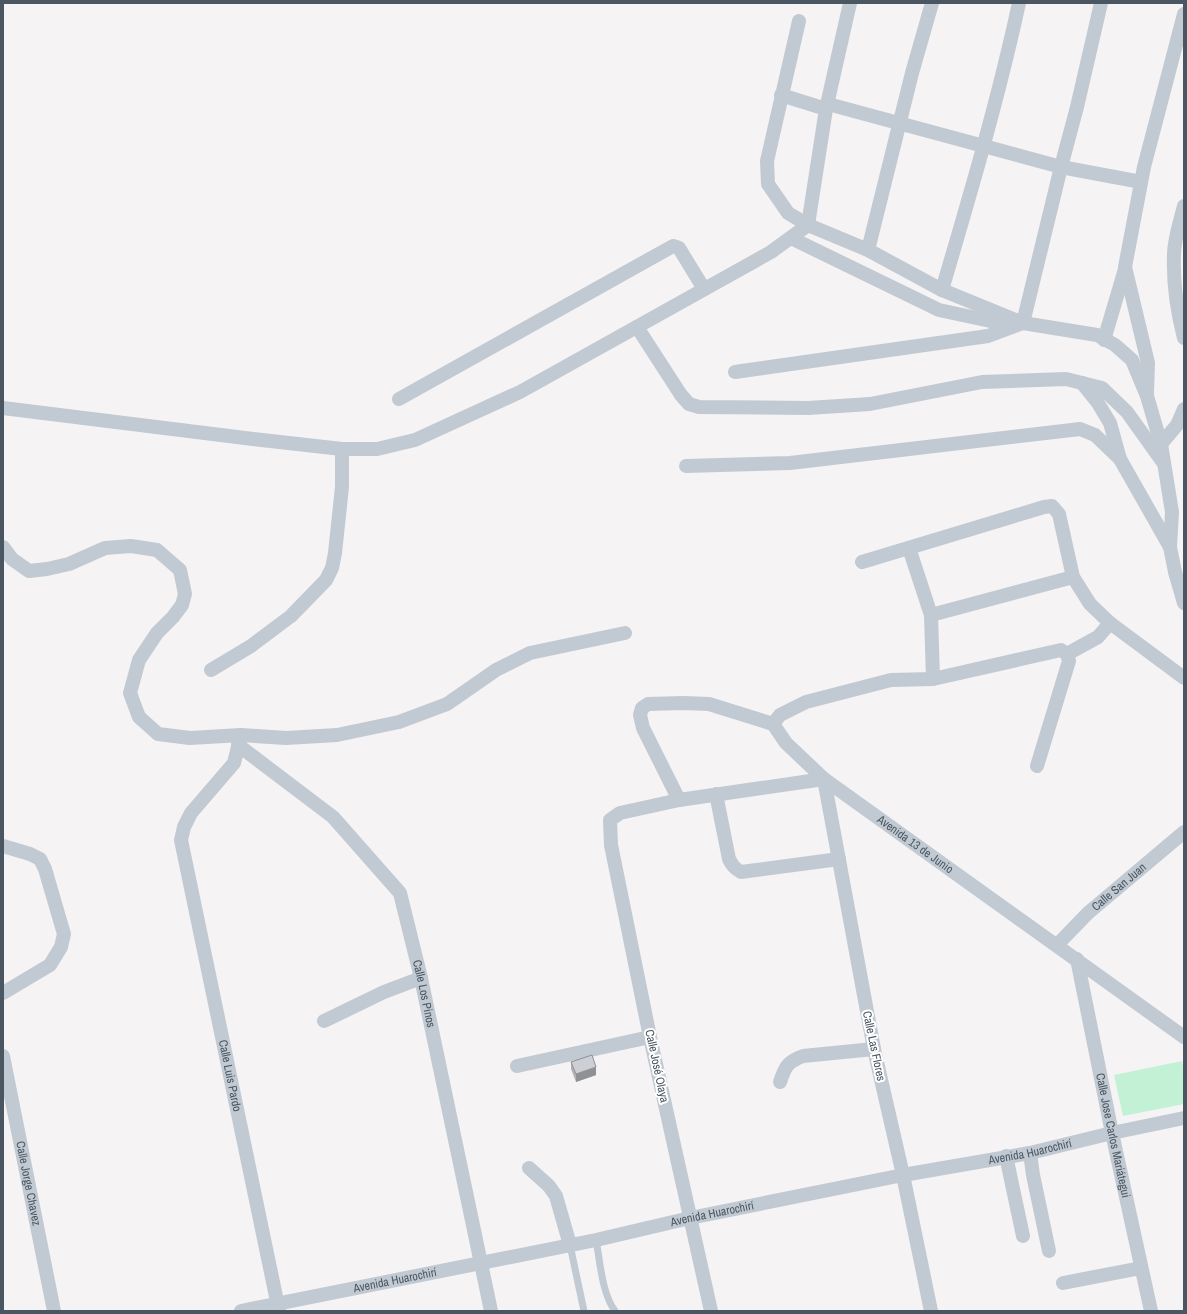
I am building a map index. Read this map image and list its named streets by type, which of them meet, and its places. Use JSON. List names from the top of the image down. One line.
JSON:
{"streets":{"street":["Avenida 13 de Junio","Calle San Juan","Calle Los Pinos","Calle Las Flores","Calle José Olaya","Calle Luis Pardo","Calle Jose Carlos Mariátegui","Avenida Huarochirí","Calle Jorge Chavez"]},"crossings":[["Avenida 13 de Junio","Calle San Juan"],["Avenida 13 de Junio","Calle Las Flores"],["Avenida 13 de Junio","Calle Jose Carlos Mariátegui"],["Calle Los Pinos","Calle Luis Pardo"],["Calle Los Pinos","Avenida Huarochirí"],["Calle Las Flores","Avenida Huarochirí"],["Calle José Olaya","Avenida Huarochirí"],["Calle Luis Pardo","Avenida Huarochirí"],["Calle Jose Carlos Mariátegui","Avenida Huarochirí"]]}
